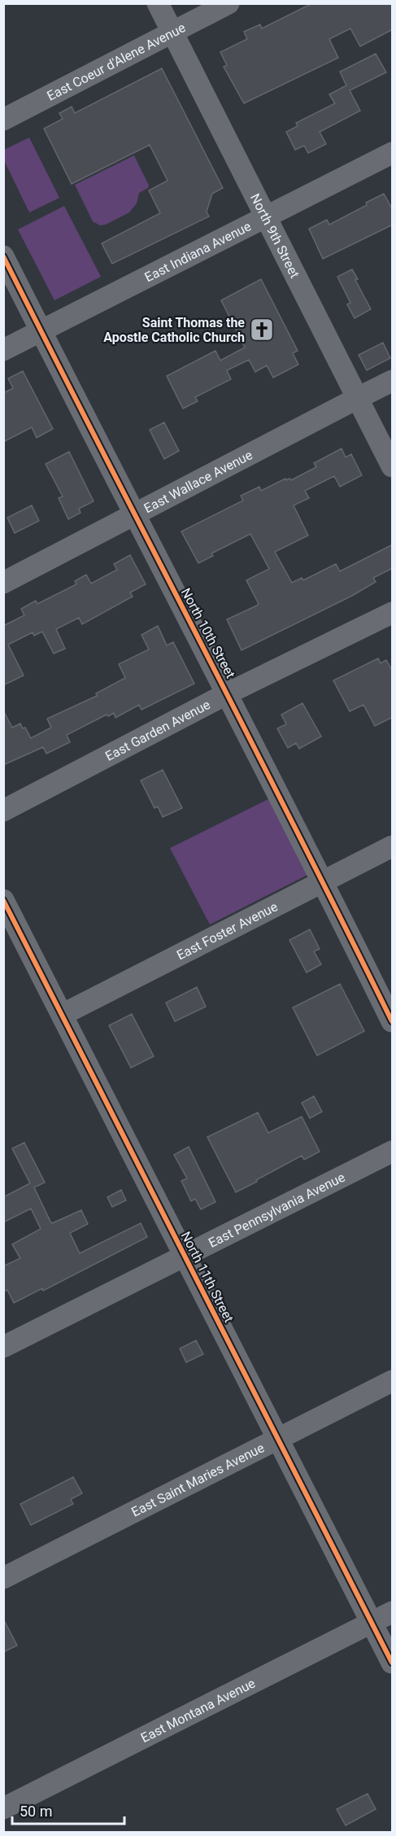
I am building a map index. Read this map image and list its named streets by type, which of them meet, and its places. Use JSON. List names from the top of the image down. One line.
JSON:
{"streets":{"street":["East Coeur d'Alene Avenue","North 9th Street","East Indiana Avenue","East Wallace Avenue","North 10th Street","East Garden Avenue","East Foster Avenue","East Pennsylvania Avenue","North 11th Street","East Saint Maries Avenue","East Montana Avenue"]},"crossings":[["East Coeur d'Alene Avenue","North 9th Street"],["North 9th Street","East Indiana Avenue"],["North 9th Street","East Wallace Avenue"],["East Indiana Avenue","North 10th Street"],["East Wallace Avenue","North 10th Street"],["North 10th Street","East Garden Avenue"],["North 10th Street","East Foster Avenue"],["East Foster Avenue","North 11th Street"],["East Pennsylvania Avenue","North 11th Street"],["North 11th Street","East Saint Maries Avenue"],["North 11th Street","East Montana Avenue"]],"places":{"church":["Saint Thomas the Apostle Catholic Church"]},"scale_bar":"50 m"}
